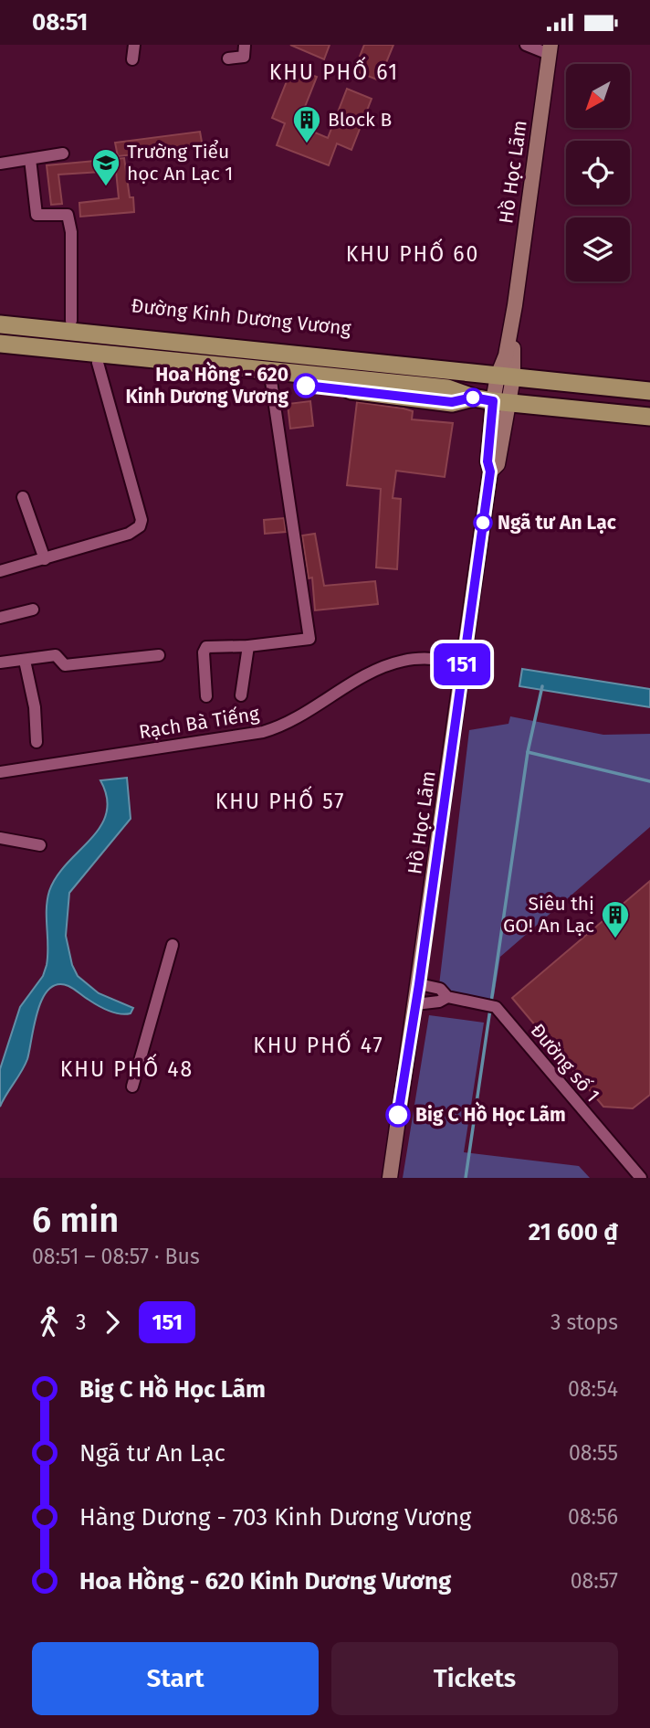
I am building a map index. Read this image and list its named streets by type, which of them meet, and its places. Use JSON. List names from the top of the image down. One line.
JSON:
{"streets":{"main road":["Hồ Học Lãm","Đường Kinh Dương Vương"],"street":["Rạch Bà Tiếng","Đường số 1"]},"crossings":[["Hồ Học Lãm","Đường Kinh Dương Vương"],["Hồ Học Lãm","Rạch Bà Tiếng"],["Hồ Học Lãm","Đường số 1"]],"districts":["KHU PHỐ 61","KHU PHỐ 60","KHU PHỐ 57","KHU PHỐ 47","KHU PHỐ 48"],"places":{"building":["Block B","Siêu thị GO! An Lạc"],"school or university":["Trường Tiểu học An Lạc 1"],"other":["Hoa Hồng - 620 Kinh Dương Vương","Ngã tư An Lạc","Big C Hồ Học Lãm"]},"lines":["bus line 151"],"north":"bottom left","page":{"status":"08:51","on_map":"151","heading":["6 min","08:51 – 08:57 · Bus","21 600 ₫"],"legs":["3","151","3 stops"],"list":[{"name":"Big C Hồ Học Lãm","value":"08:54"},{"name":"Ngã tư An Lạc","value":"08:55"},{"name":"Hàng Dương - 703 Kinh Dương Vương","value":"08:56"},{"name":"Hoa Hồng - 620 Kinh Dương Vương","value":"08:57"}],"buttons":["Start","Tickets"]}}
